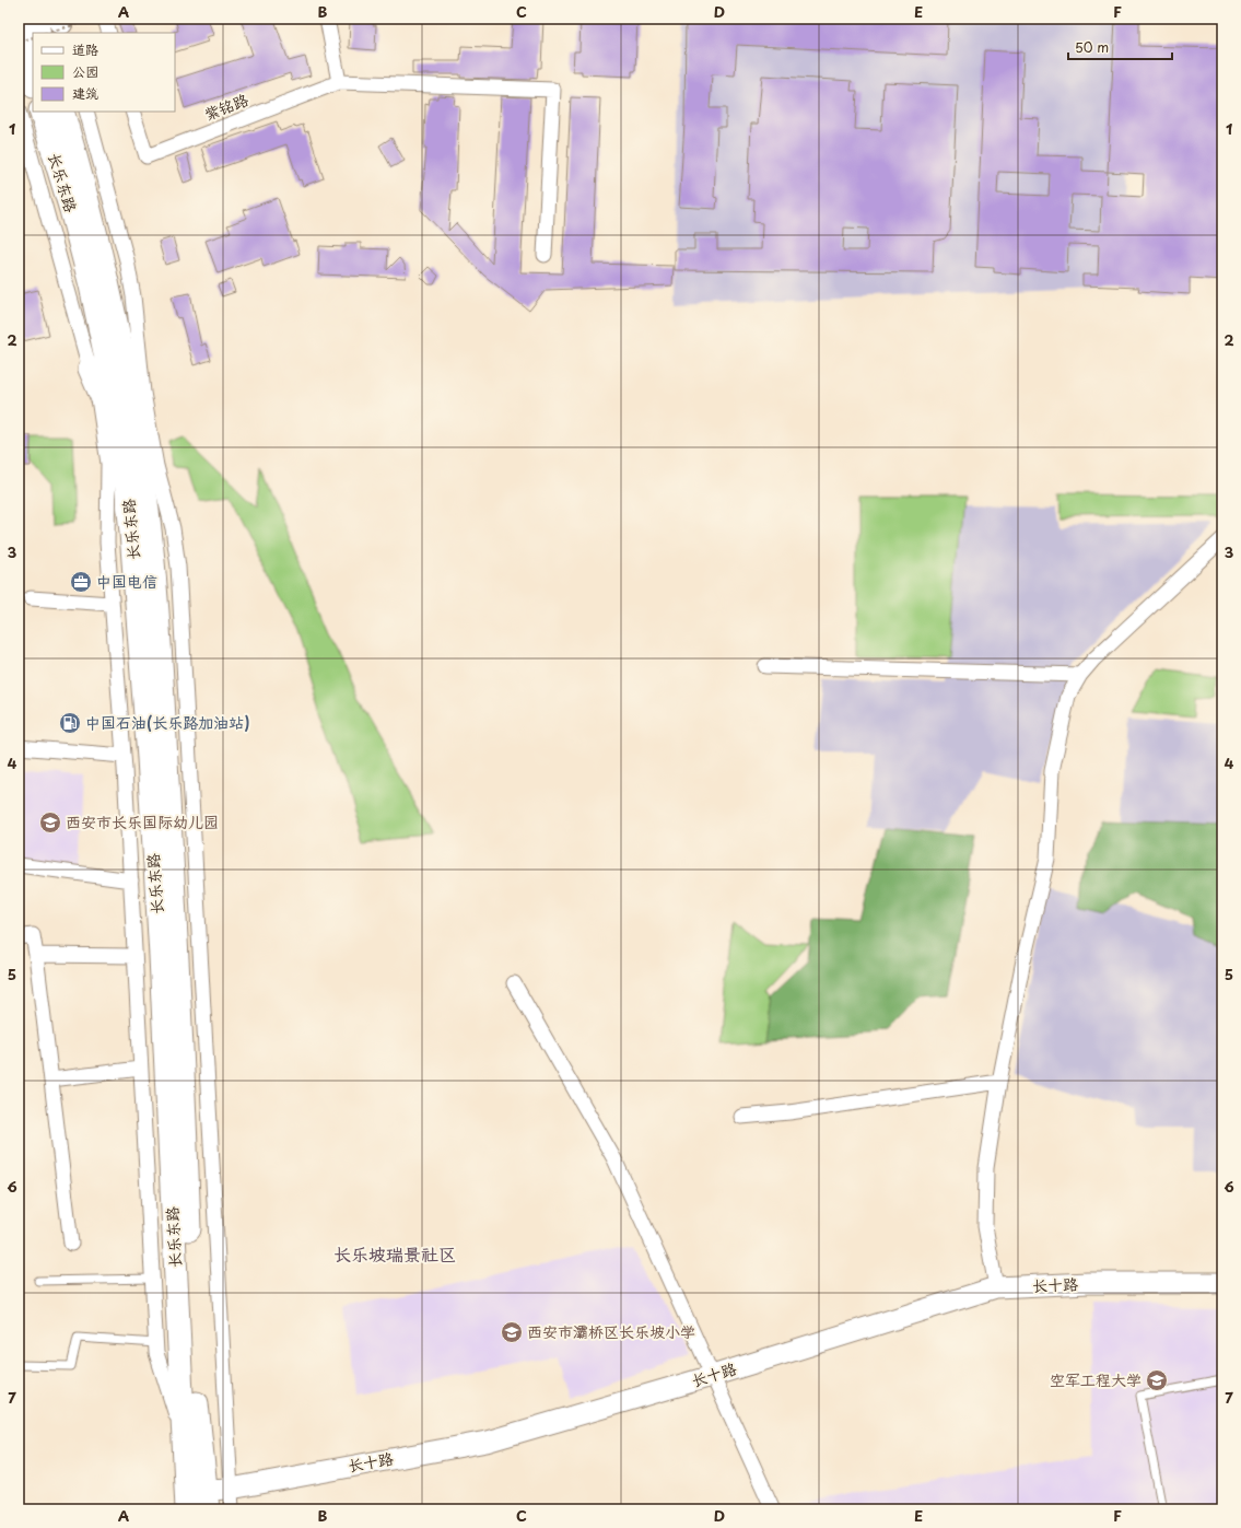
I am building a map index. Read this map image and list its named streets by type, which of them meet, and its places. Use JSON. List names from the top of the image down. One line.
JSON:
{"streets":{"main road":["长乐东路"],"street":["紫铭路","长十路"]},"crossings":[["长乐东路","长十路"]],"districts":["长乐坡瑞景社区"],"places":{"office":["中国电信"],"fuel station":["中国石油(长乐路加油站)"],"school or university":["西安市长乐国际幼儿园","西安市灞桥区长乐坡小学","空军工程大学"]},"legend":["道路","公园","建筑"],"scale_bar":"50 m","grid":{"columns":["A","B","C","D","E","F"],"rows":["1","2","3","4","5","6","7"]}}
